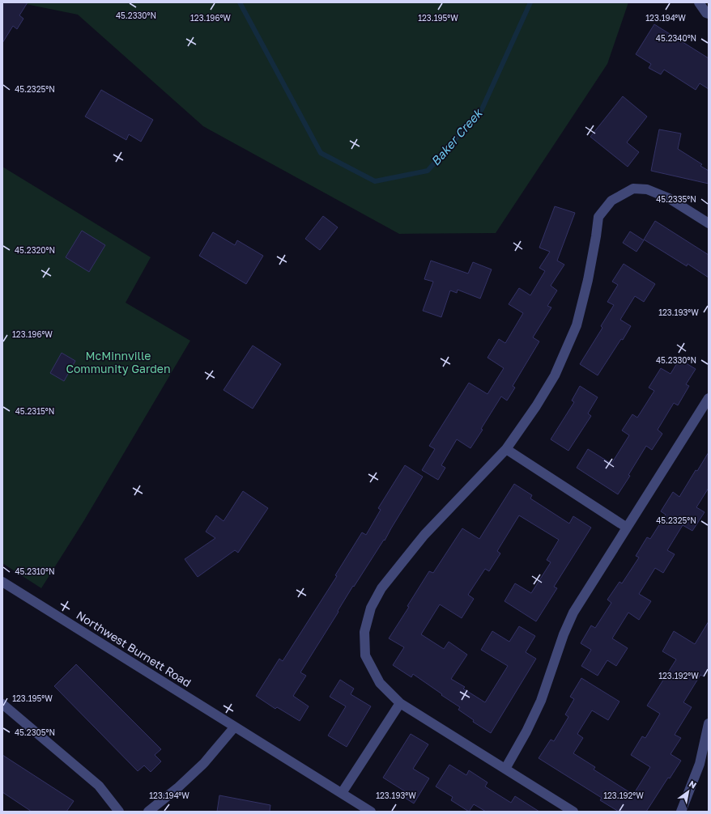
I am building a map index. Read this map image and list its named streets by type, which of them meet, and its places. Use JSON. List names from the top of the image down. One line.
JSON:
{"streets":{"street":["Northwest Burnett Road"]},"water":["Baker Creek"],"parks":["McMinnville Community Garden"],"north":"top right","coordinates":["45.2330°N","123.196°W","123.195°W","123.194°W","45.2340°N","45.2325°N","45.2335°N","45.2320°N","123.193°W","45.2315°N","45.2310°N","123.192°W","45.2305°N"]}
